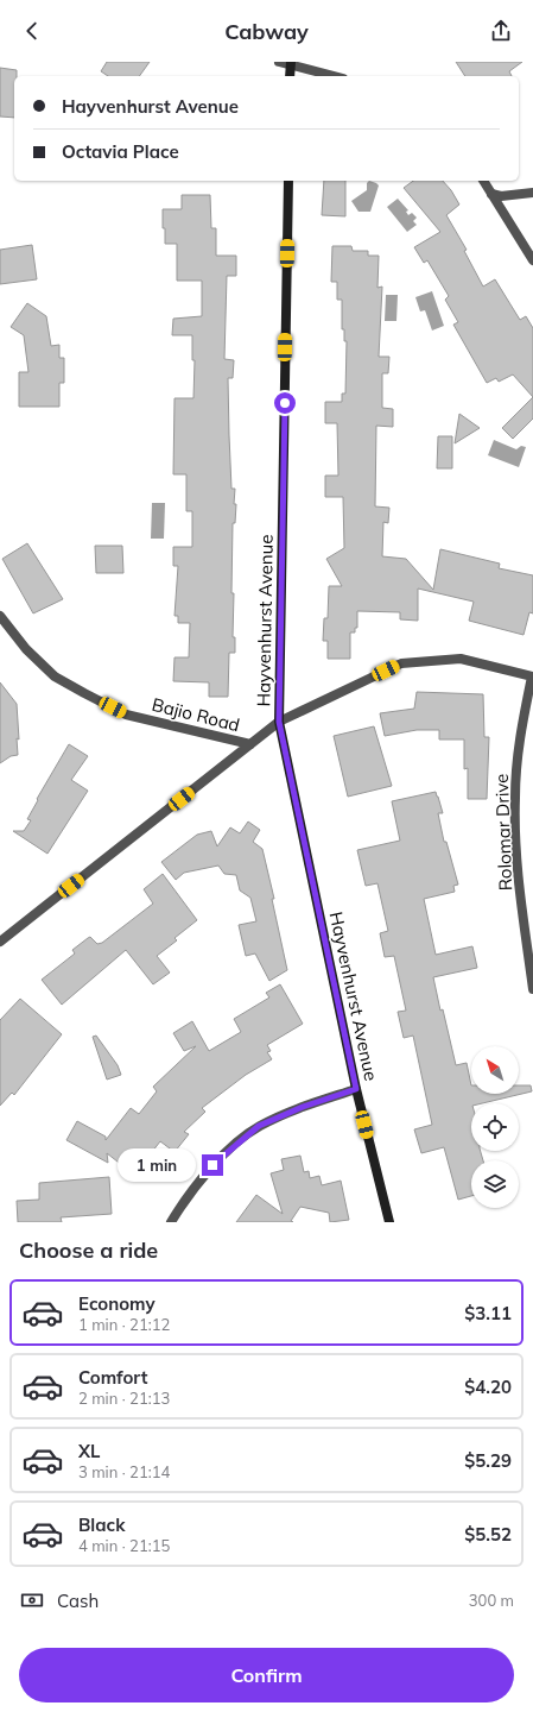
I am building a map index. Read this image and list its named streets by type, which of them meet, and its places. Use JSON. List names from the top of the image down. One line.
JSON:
{"streets":{"main road":["Hayvenhurst Avenue"],"street":["Bajio Road","Rolomar Drive"]},"north":"top left","page":{"header":"Cabway","banner":["Hayvenhurst Avenue","Octavia Place"],"bubble":"1 min","heading":"Choose a ride","list":[{"name":"Economy","note":"1 min · 21:12","value":"$3.11"},{"name":"Comfort","note":"2 min · 21:13","value":"$4.20"},{"name":"XL","note":"3 min · 21:14","value":"$5.29"},{"name":"Black","note":"4 min · 21:15","value":"$5.52"}],"pay":["Cash","300 m"],"buttons":"Confirm"}}
